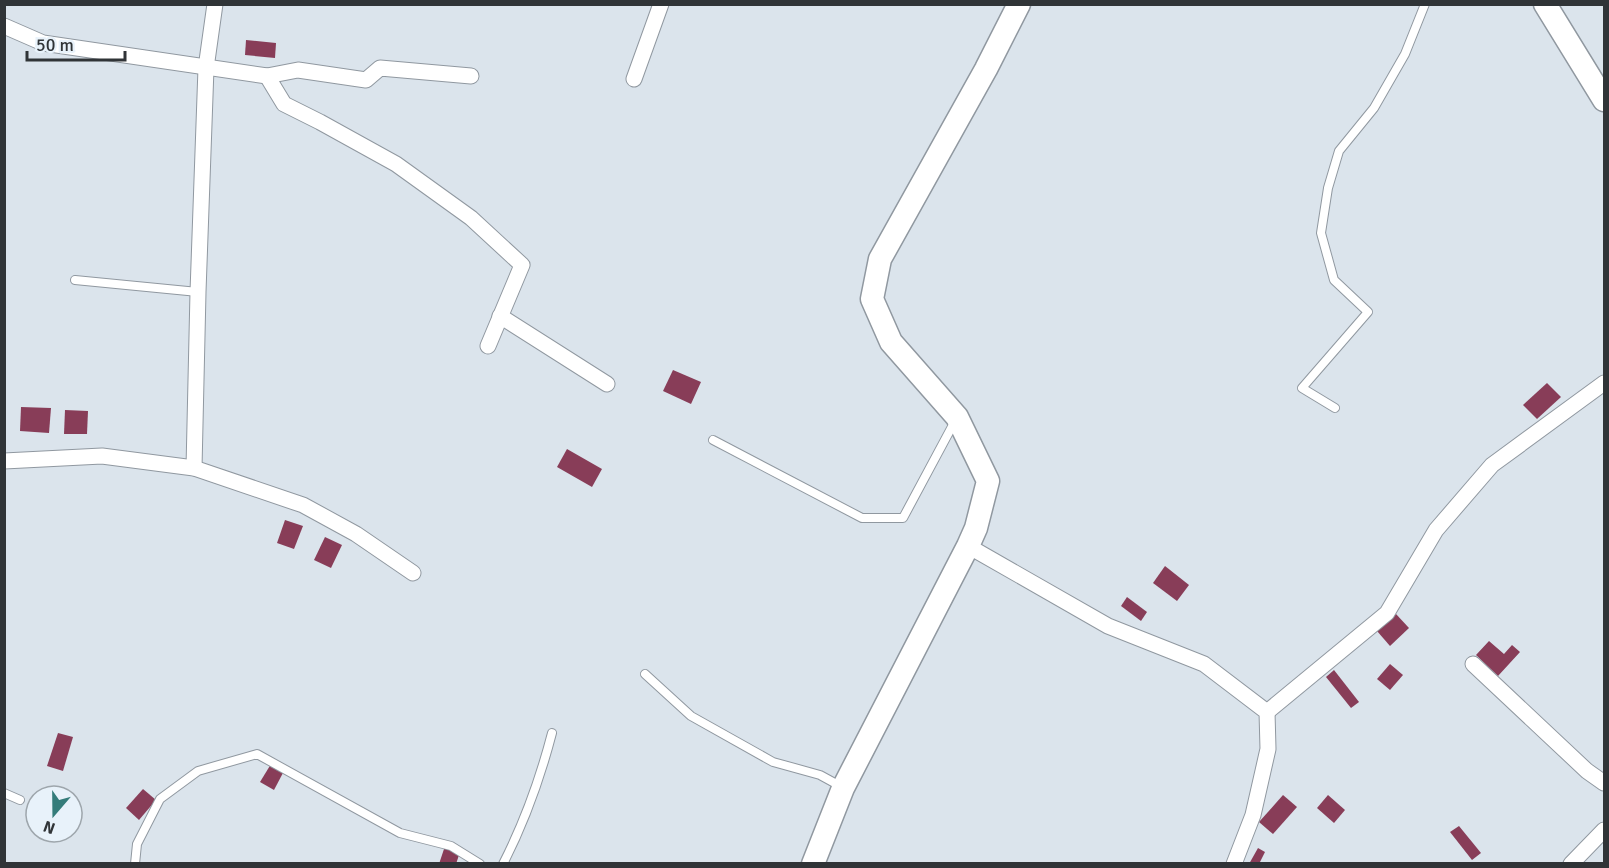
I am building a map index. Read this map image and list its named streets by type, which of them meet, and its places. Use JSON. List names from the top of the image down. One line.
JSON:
{"scale_bar":"50 m","north":"bottom"}
